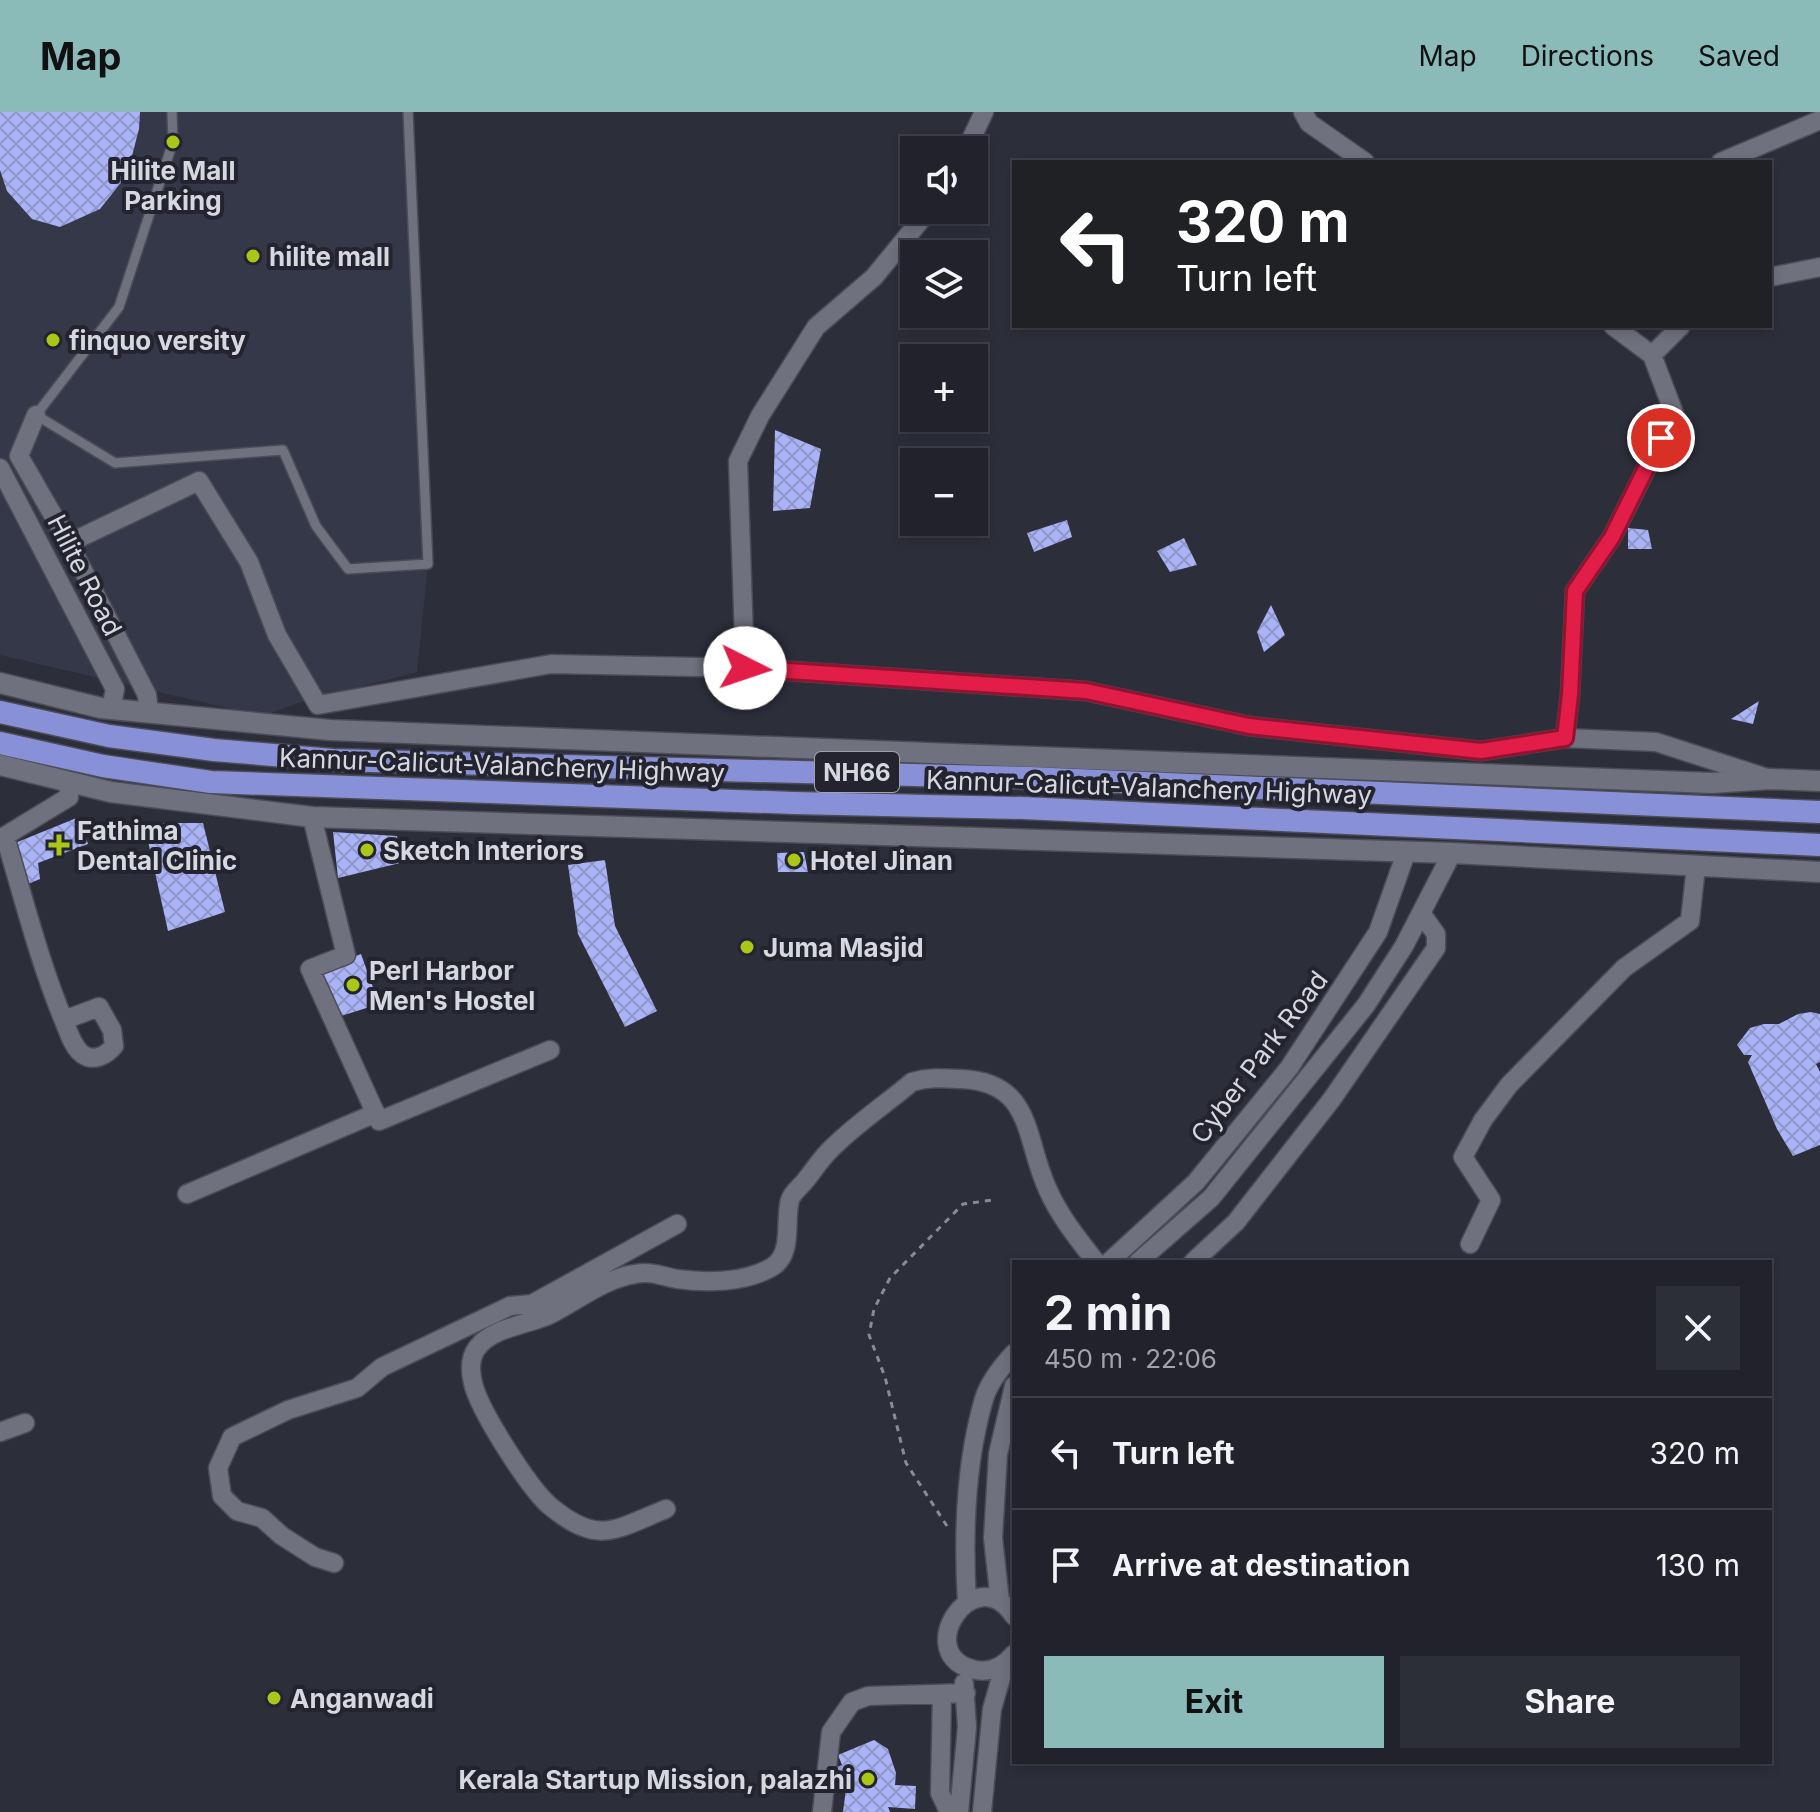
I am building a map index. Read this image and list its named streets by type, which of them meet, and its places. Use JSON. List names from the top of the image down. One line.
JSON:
{"streets":{"highway":["Kannur-Calicut-Valanchery Highway","NH66"],"street":["Hilite Road","Cyber Park Road"]},"places":{"other":["Hilite Mall Parking","hilite mall","finquo versity","Sketch Interiors","Hotel Jinan","Juma Masjid","Perl Harbor Men's Hostel","Anganwadi","Kerala Startup Mission, palazhi"],"health":["Fathima Dental Clinic"]},"page":{"header":"Map","nav":["Map","Directions","Saved"],"map_buttons":["+","−"],"turn":["320 m","Turn left"],"heading":["2 min","450 m · 22:06"],"list":[{"name":"Turn left","value":"320 m"},{"name":"Arrive at destination","value":"130 m"}],"buttons":["Exit","Share"]}}
